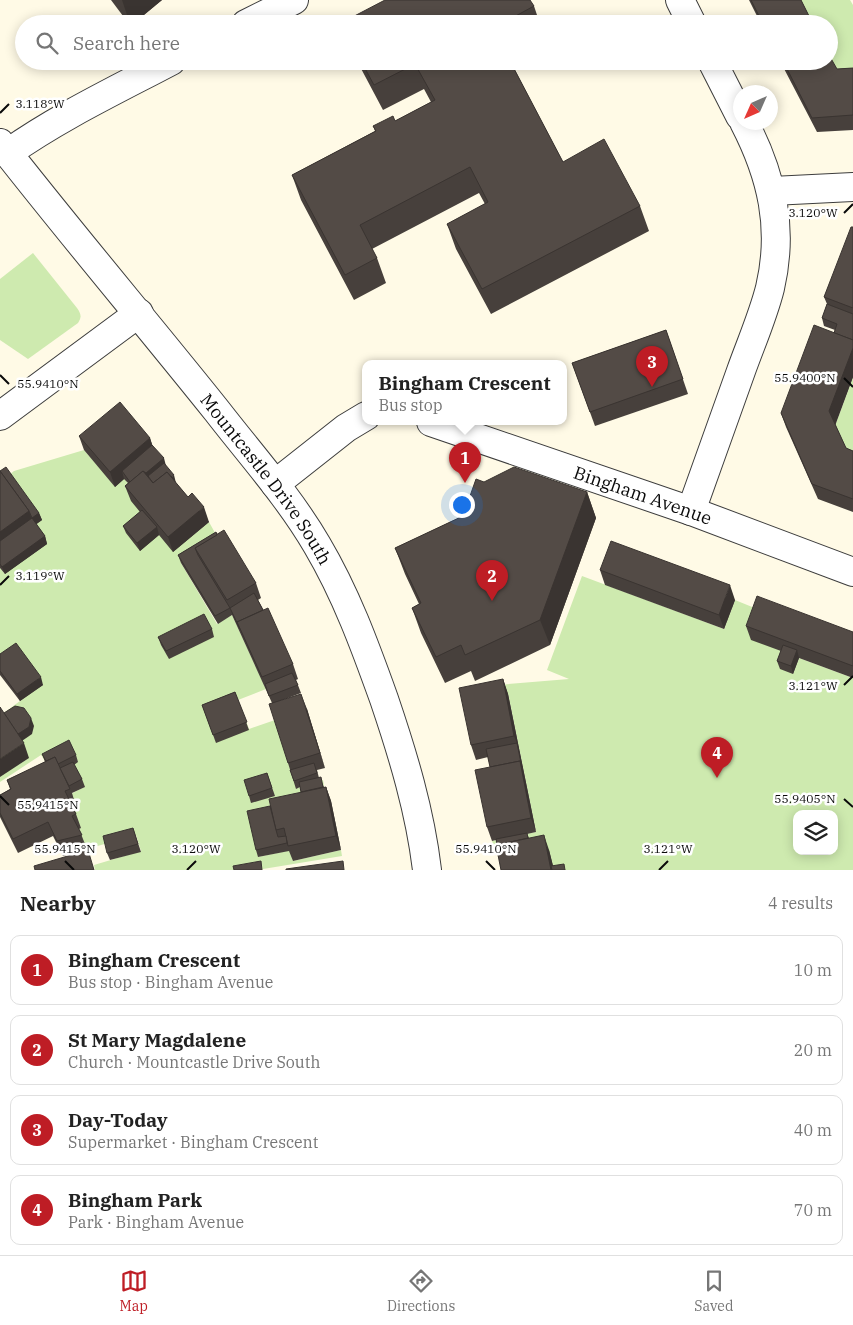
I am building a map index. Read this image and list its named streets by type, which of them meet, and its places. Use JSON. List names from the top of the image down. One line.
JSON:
{"streets":{"street":["Mountcastle Drive South","Bingham Avenue"]},"north":"bottom left","page":{"search":"Search here","pins":["3","1","2","4"],"popup":["Bingham Crescent","Bus stop"],"heading":["Nearby","4 results"],"list":[{"mark":"1","name":"Bingham Crescent","note":"Bus stop · Bingham Avenue","value":"10 m"},{"mark":"2","name":"St Mary Magdalene","note":"Church · Mountcastle Drive South","value":"20 m"},{"mark":"3","name":"Day-Today","note":"Supermarket · Bingham Crescent","value":"40 m"},{"mark":"4","name":"Bingham Park","note":"Park · Bingham Avenue","value":"70 m"}],"nav":["Map","Directions","Saved"]},"coordinates":["3.118°W","3.120°W","55.9400°N","55.9410°N","3.119°W","3.121°W","55.9405°N","55.9415°N"]}
